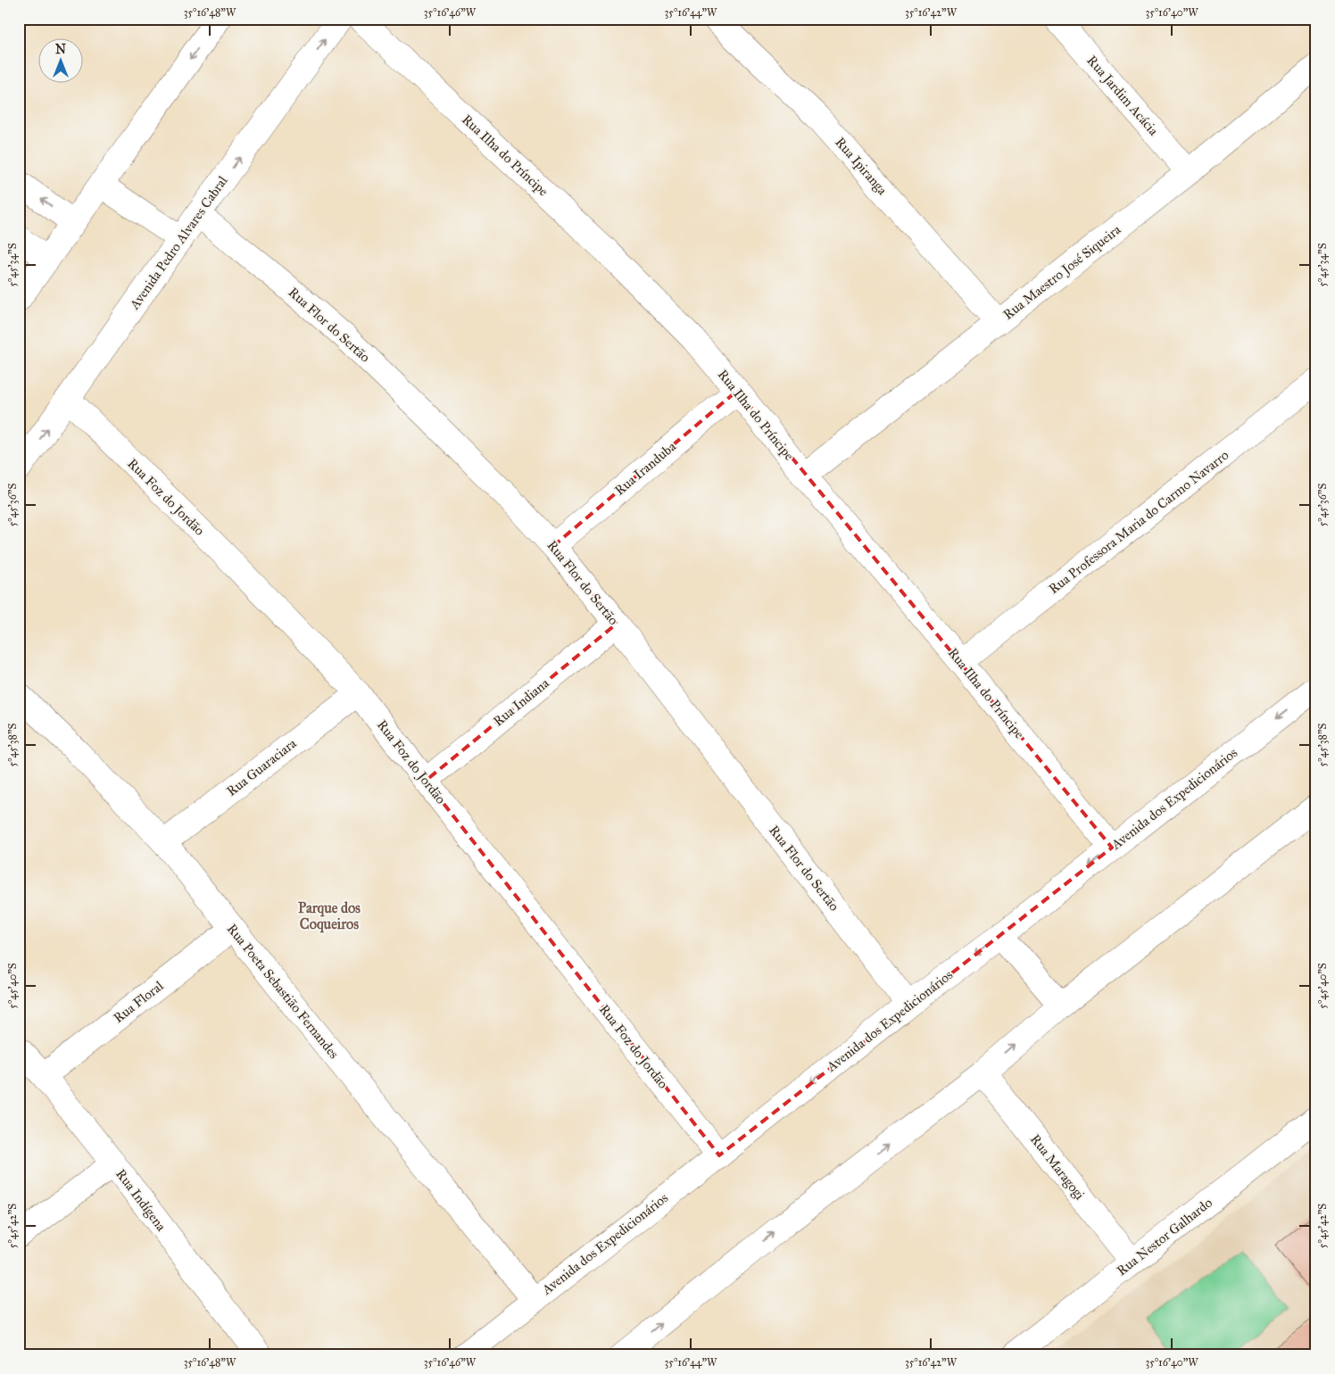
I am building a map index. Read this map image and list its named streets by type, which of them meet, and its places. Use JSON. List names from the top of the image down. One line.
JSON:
{"streets":{"street":["Rua Jardim Acácia","Rua Ilha do Príncipe","Rua Ipiranga","Avenida Pedro Alvares Cabral","Rua Maestro José Siqueira","Rua Flor do Sertão","Rua Iranduba","Rua Foz do Jordão","Rua Professora Maria do Carmo Navarro","Rua Indiana","Rua Guaraciara","Avenida dos Expedicionários","Rua Poeta Sebastião Fernandes","Rua Floral","Rua Maragogi","Rua Indígena","Rua Nestor Galhardo"]},"crossings":[["Rua Jardim Acácia","Rua Maestro José Siqueira"],["Rua Ilha do Príncipe","Rua Maestro José Siqueira"],["Rua Ilha do Príncipe","Rua Iranduba"],["Rua Ilha do Príncipe","Rua Professora Maria do Carmo Navarro"],["Rua Ilha do Príncipe","Avenida dos Expedicionários"],["Rua Ipiranga","Rua Maestro José Siqueira"],["Avenida Pedro Alvares Cabral","Rua Flor do Sertão"],["Avenida Pedro Alvares Cabral","Rua Foz do Jordão"],["Rua Flor do Sertão","Rua Iranduba"],["Rua Flor do Sertão","Rua Indiana"],["Rua Flor do Sertão","Avenida dos Expedicionários"],["Rua Foz do Jordão","Rua Indiana"],["Rua Foz do Jordão","Rua Guaraciara"],["Rua Foz do Jordão","Avenida dos Expedicionários"],["Rua Guaraciara","Rua Poeta Sebastião Fernandes"],["Avenida dos Expedicionários","Rua Poeta Sebastião Fernandes"],["Rua Poeta Sebastião Fernandes","Rua Floral"],["Rua Floral","Rua Indígena"],["Rua Maragogi","Rua Nestor Galhardo"]],"districts":["Parque dos Coqueiros"],"north":"top","coordinates":["35°16'48\"W","35°16'46\"W","35°16'44\"W","35°16'42\"W","35°16'40\"W","5°45'34\"S","5°45'36\"S","5°45'38\"S","5°45'40\"S","5°45'42\"S"]}
